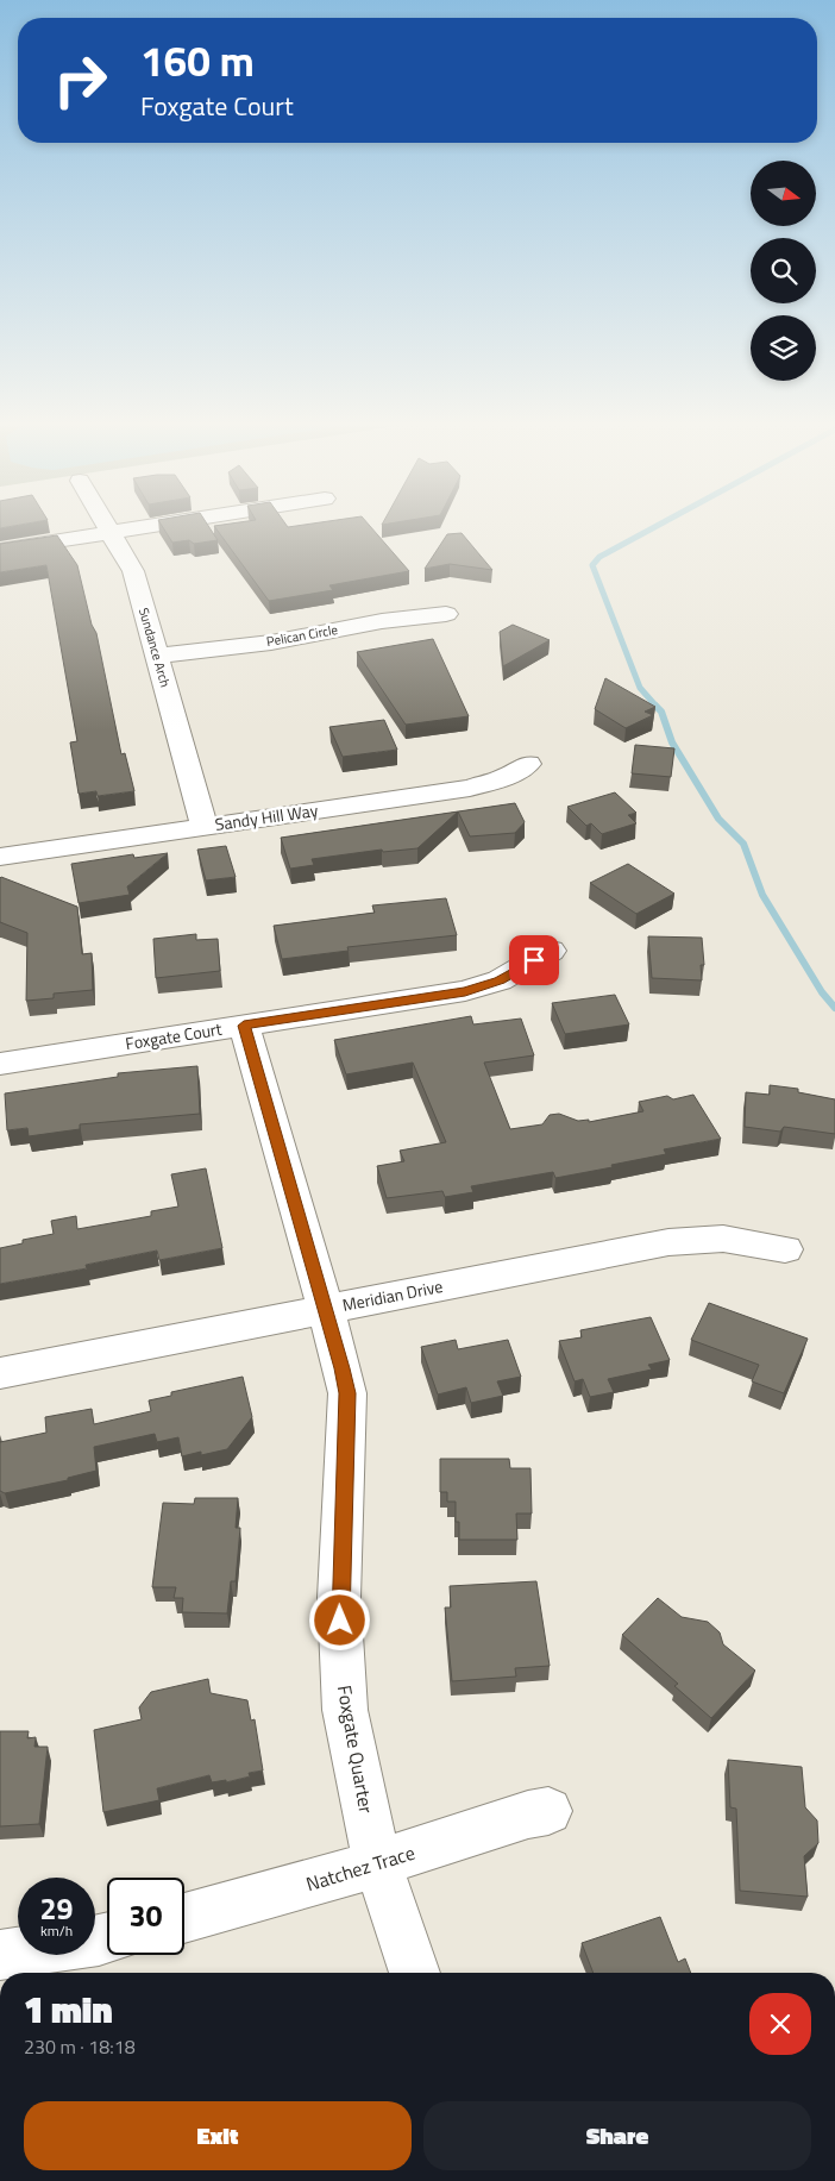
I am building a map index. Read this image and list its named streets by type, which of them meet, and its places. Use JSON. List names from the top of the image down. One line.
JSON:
{"streets":{"street":["Pelican Circle","Sundance Arch","Sandy Hill Way","Foxgate Court","Meridian Drive","Foxgate Quarter","Natchez Trace"]},"crossings":[["Pelican Circle","Sundance Arch"],["Sundance Arch","Sandy Hill Way"],["Foxgate Court","Foxgate Quarter"],["Meridian Drive","Foxgate Quarter"],["Foxgate Quarter","Natchez Trace"]],"north":"right","page":{"turn":["160 m","Foxgate Court"],"speed":"29 km/h","limit":"30","heading":["1 min","230 m · 18:18"],"buttons":["Exit","Share"]}}
